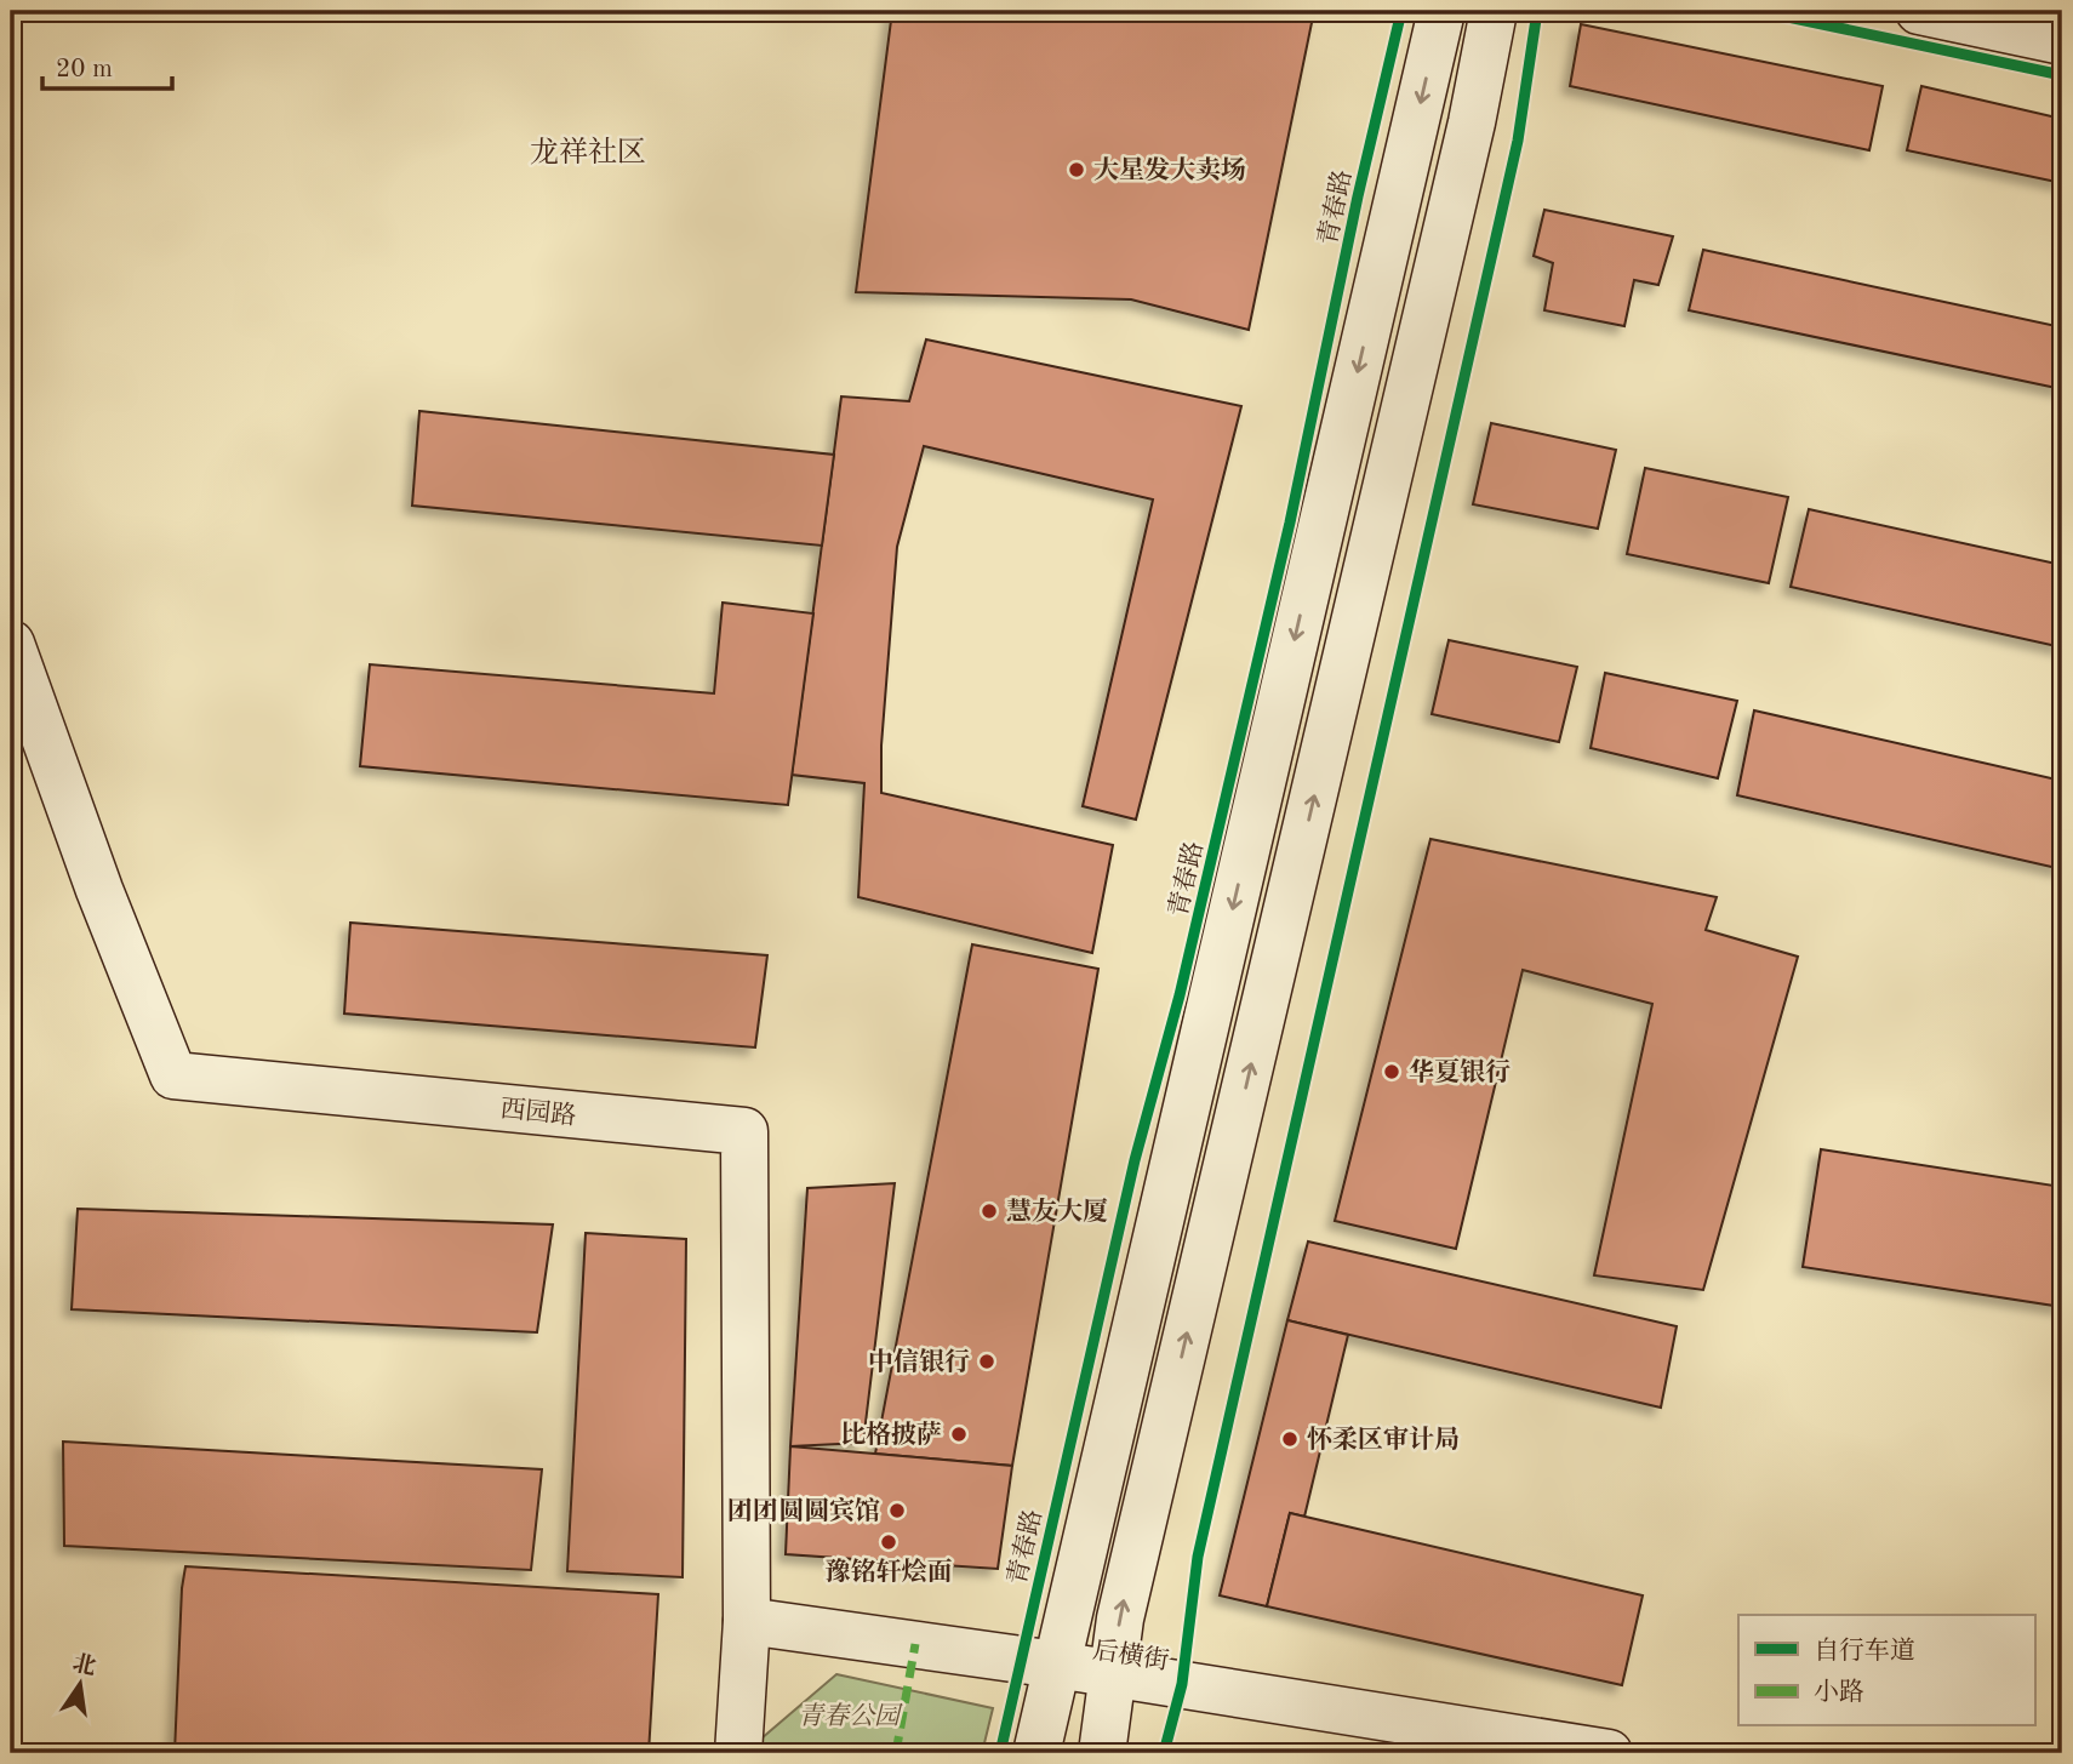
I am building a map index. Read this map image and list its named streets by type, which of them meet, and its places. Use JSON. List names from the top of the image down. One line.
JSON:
{"streets":{"main road":["青春路","西园路","后横街"]},"crossings":[["青春路","后横街"],["西园路","后横街"]],"districts":["龙祥社区"],"parks":["青春公园"],"places":["大星发大卖场","华夏银行","慧友大厦","中信银行","比格披萨","怀柔区审计局","团团圆圆宾馆","豫铭轩烩面"],"legend":["自行车道","小路"],"scale_bar":"20 m","north":"top"}
